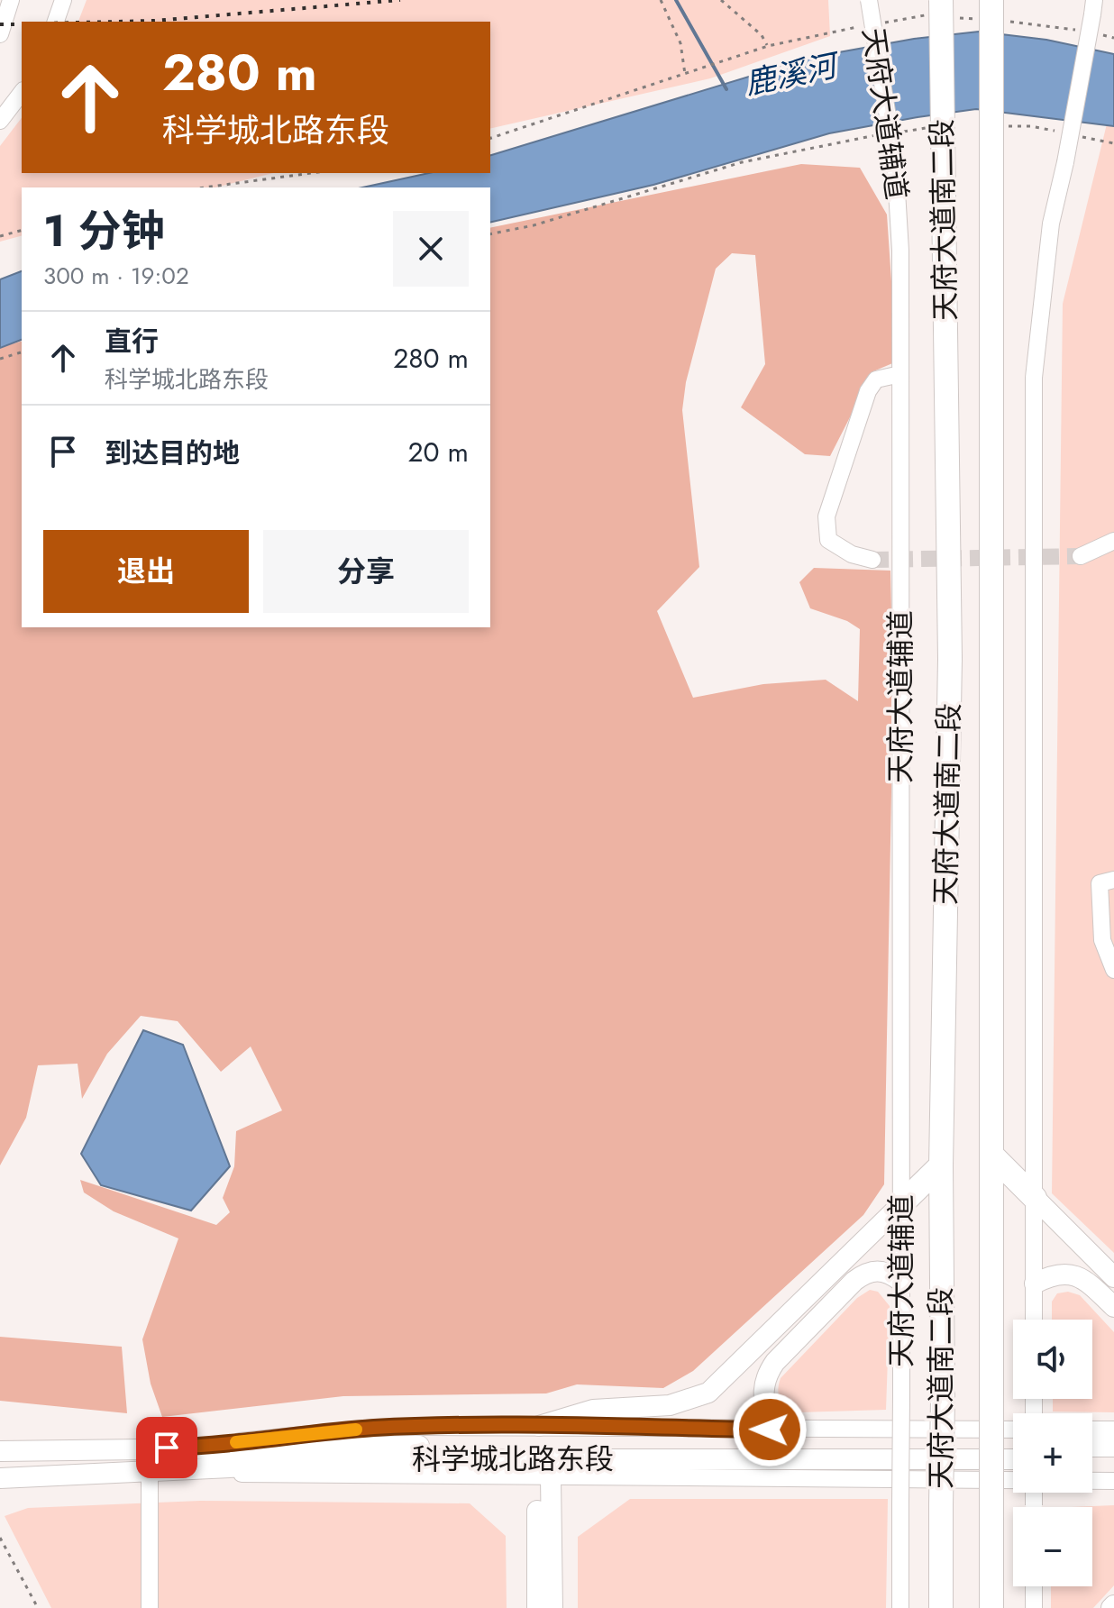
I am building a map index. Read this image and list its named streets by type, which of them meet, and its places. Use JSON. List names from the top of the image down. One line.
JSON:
{"streets":{"highway":["天府大道南二段"],"main road":["科学城北路东段"],"street":["天府大道辅道"]},"water":["鹿溪河"],"page":{"turn":["280 m","科学城北路东段"],"heading":["1 分钟","300 m · 19:02"],"list":[{"name":"直行","note":"科学城北路东段","value":"280 m"},{"name":"到达目的地","value":"20 m"}],"buttons":["退出","分享"],"map_buttons":["+","−"]}}
